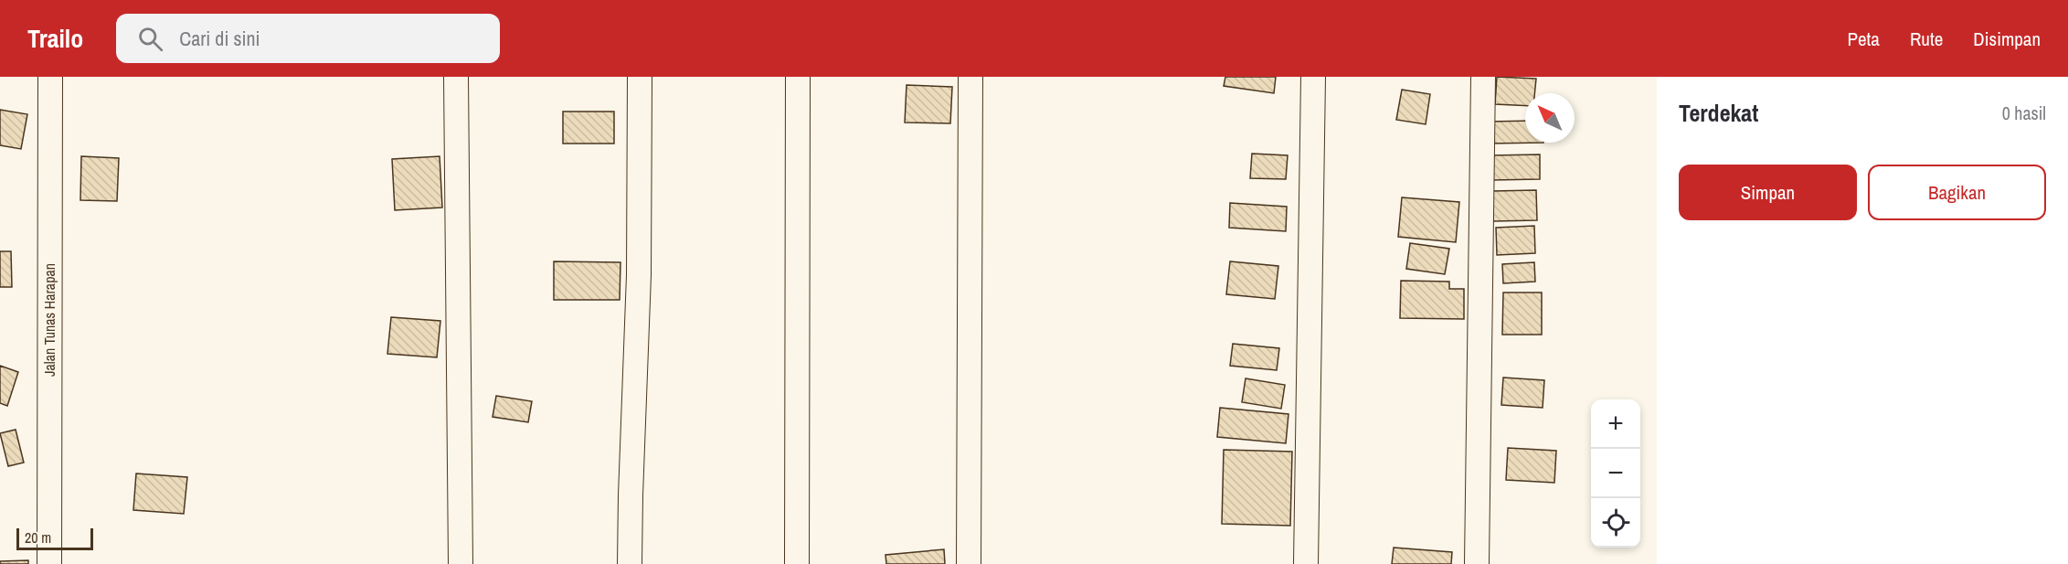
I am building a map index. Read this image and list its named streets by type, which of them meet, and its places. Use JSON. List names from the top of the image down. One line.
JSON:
{"streets":{"street":["Jalan Tunas Harapan"]},"scale_bar":"20 m","north":"top left","page":{"header":"Trailo","search":"Cari di sini","nav":["Peta","Rute","Disimpan"],"heading":["Terdekat","0 hasil"],"buttons":["Simpan","Bagikan"],"map_buttons":["+","−"],"scale":"20 m"}}
